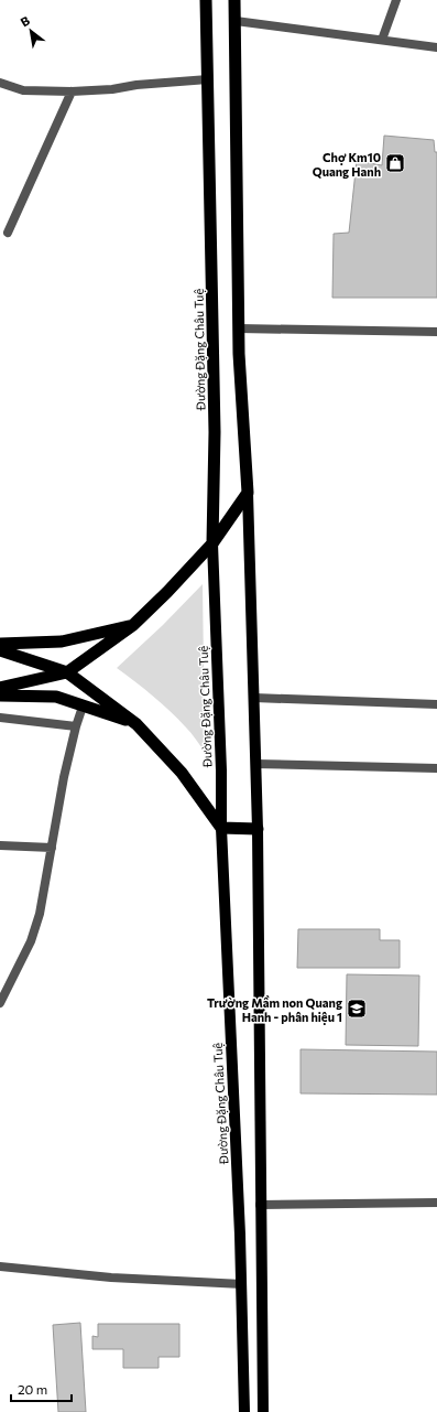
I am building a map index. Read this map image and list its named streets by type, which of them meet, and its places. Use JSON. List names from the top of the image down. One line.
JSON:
{"streets":{"highway":["Đường Đặng Châu Tuệ"]},"places":{"shop":["Chợ Km10 Quang Hanh"],"school or university":["Trường Mầm non Quang Hanh - phân hiệu 1"]},"scale_bar":"20 m","north":"top left"}
